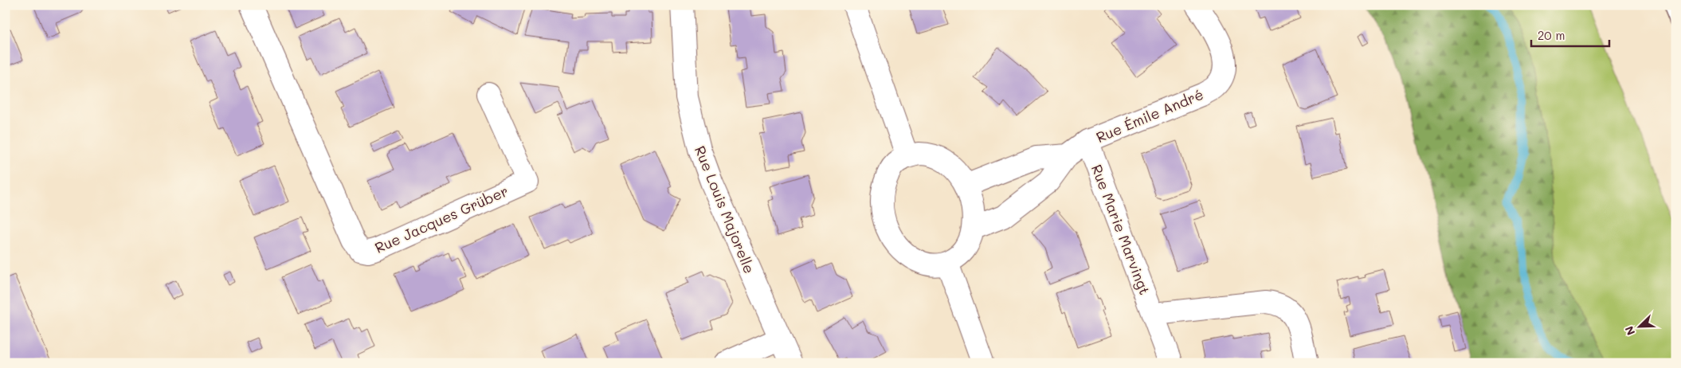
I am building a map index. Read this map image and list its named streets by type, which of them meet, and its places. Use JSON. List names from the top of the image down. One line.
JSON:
{"streets":{"street":["Rue Émile André","Rue Louis Majorelle","Rue Jacques Grüber","Rue Marie Marvingt"]},"crossings":[["Rue Émile André","Rue Marie Marvingt"]],"scale_bar":"20 m","north":"bottom left"}
